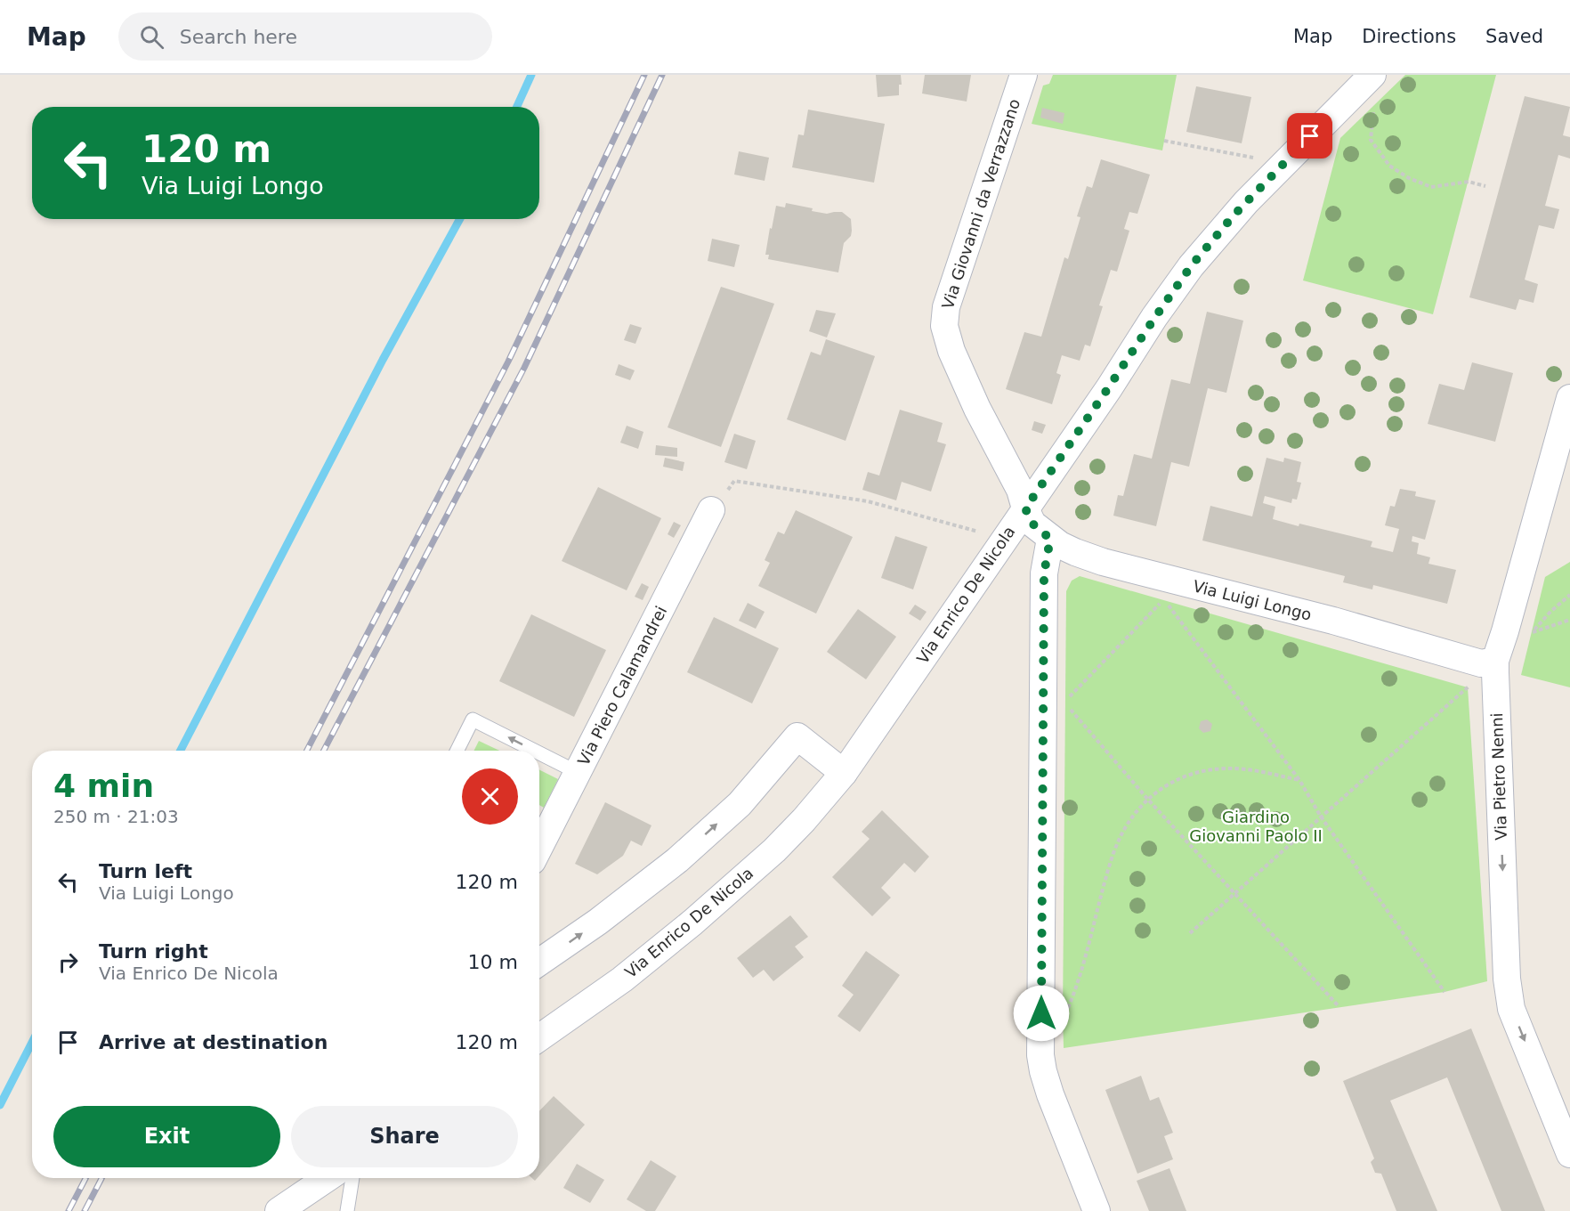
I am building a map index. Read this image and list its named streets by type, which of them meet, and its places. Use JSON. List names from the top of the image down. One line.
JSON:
{"streets":{"street":["Via Giovanni da Verrazzano","Via Enrico De Nicola","Via Luigi Longo","Via Piero Calamandrei","Via Pietro Nenni"]},"crossings":[["Via Giovanni da Verrazzano","Via Enrico De Nicola"],["Via Giovanni da Verrazzano","Via Luigi Longo"],["Via Enrico De Nicola","Via Luigi Longo"],["Via Luigi Longo","Via Pietro Nenni"]],"one_way":["Via Pietro Nenni"],"parks":["Giardino Giovanni Paolo II"],"page":{"header":"Map","search":"Search here","nav":["Map","Directions","Saved"],"turn":["120 m","Via Luigi Longo"],"heading":["4 min","250 m · 21:03"],"list":[{"name":"Turn left","note":"Via Luigi Longo","value":"120 m"},{"name":"Turn right","note":"Via Enrico De Nicola","value":"10 m"},{"name":"Arrive at destination","value":"120 m"}],"buttons":["Exit","Share"]}}
